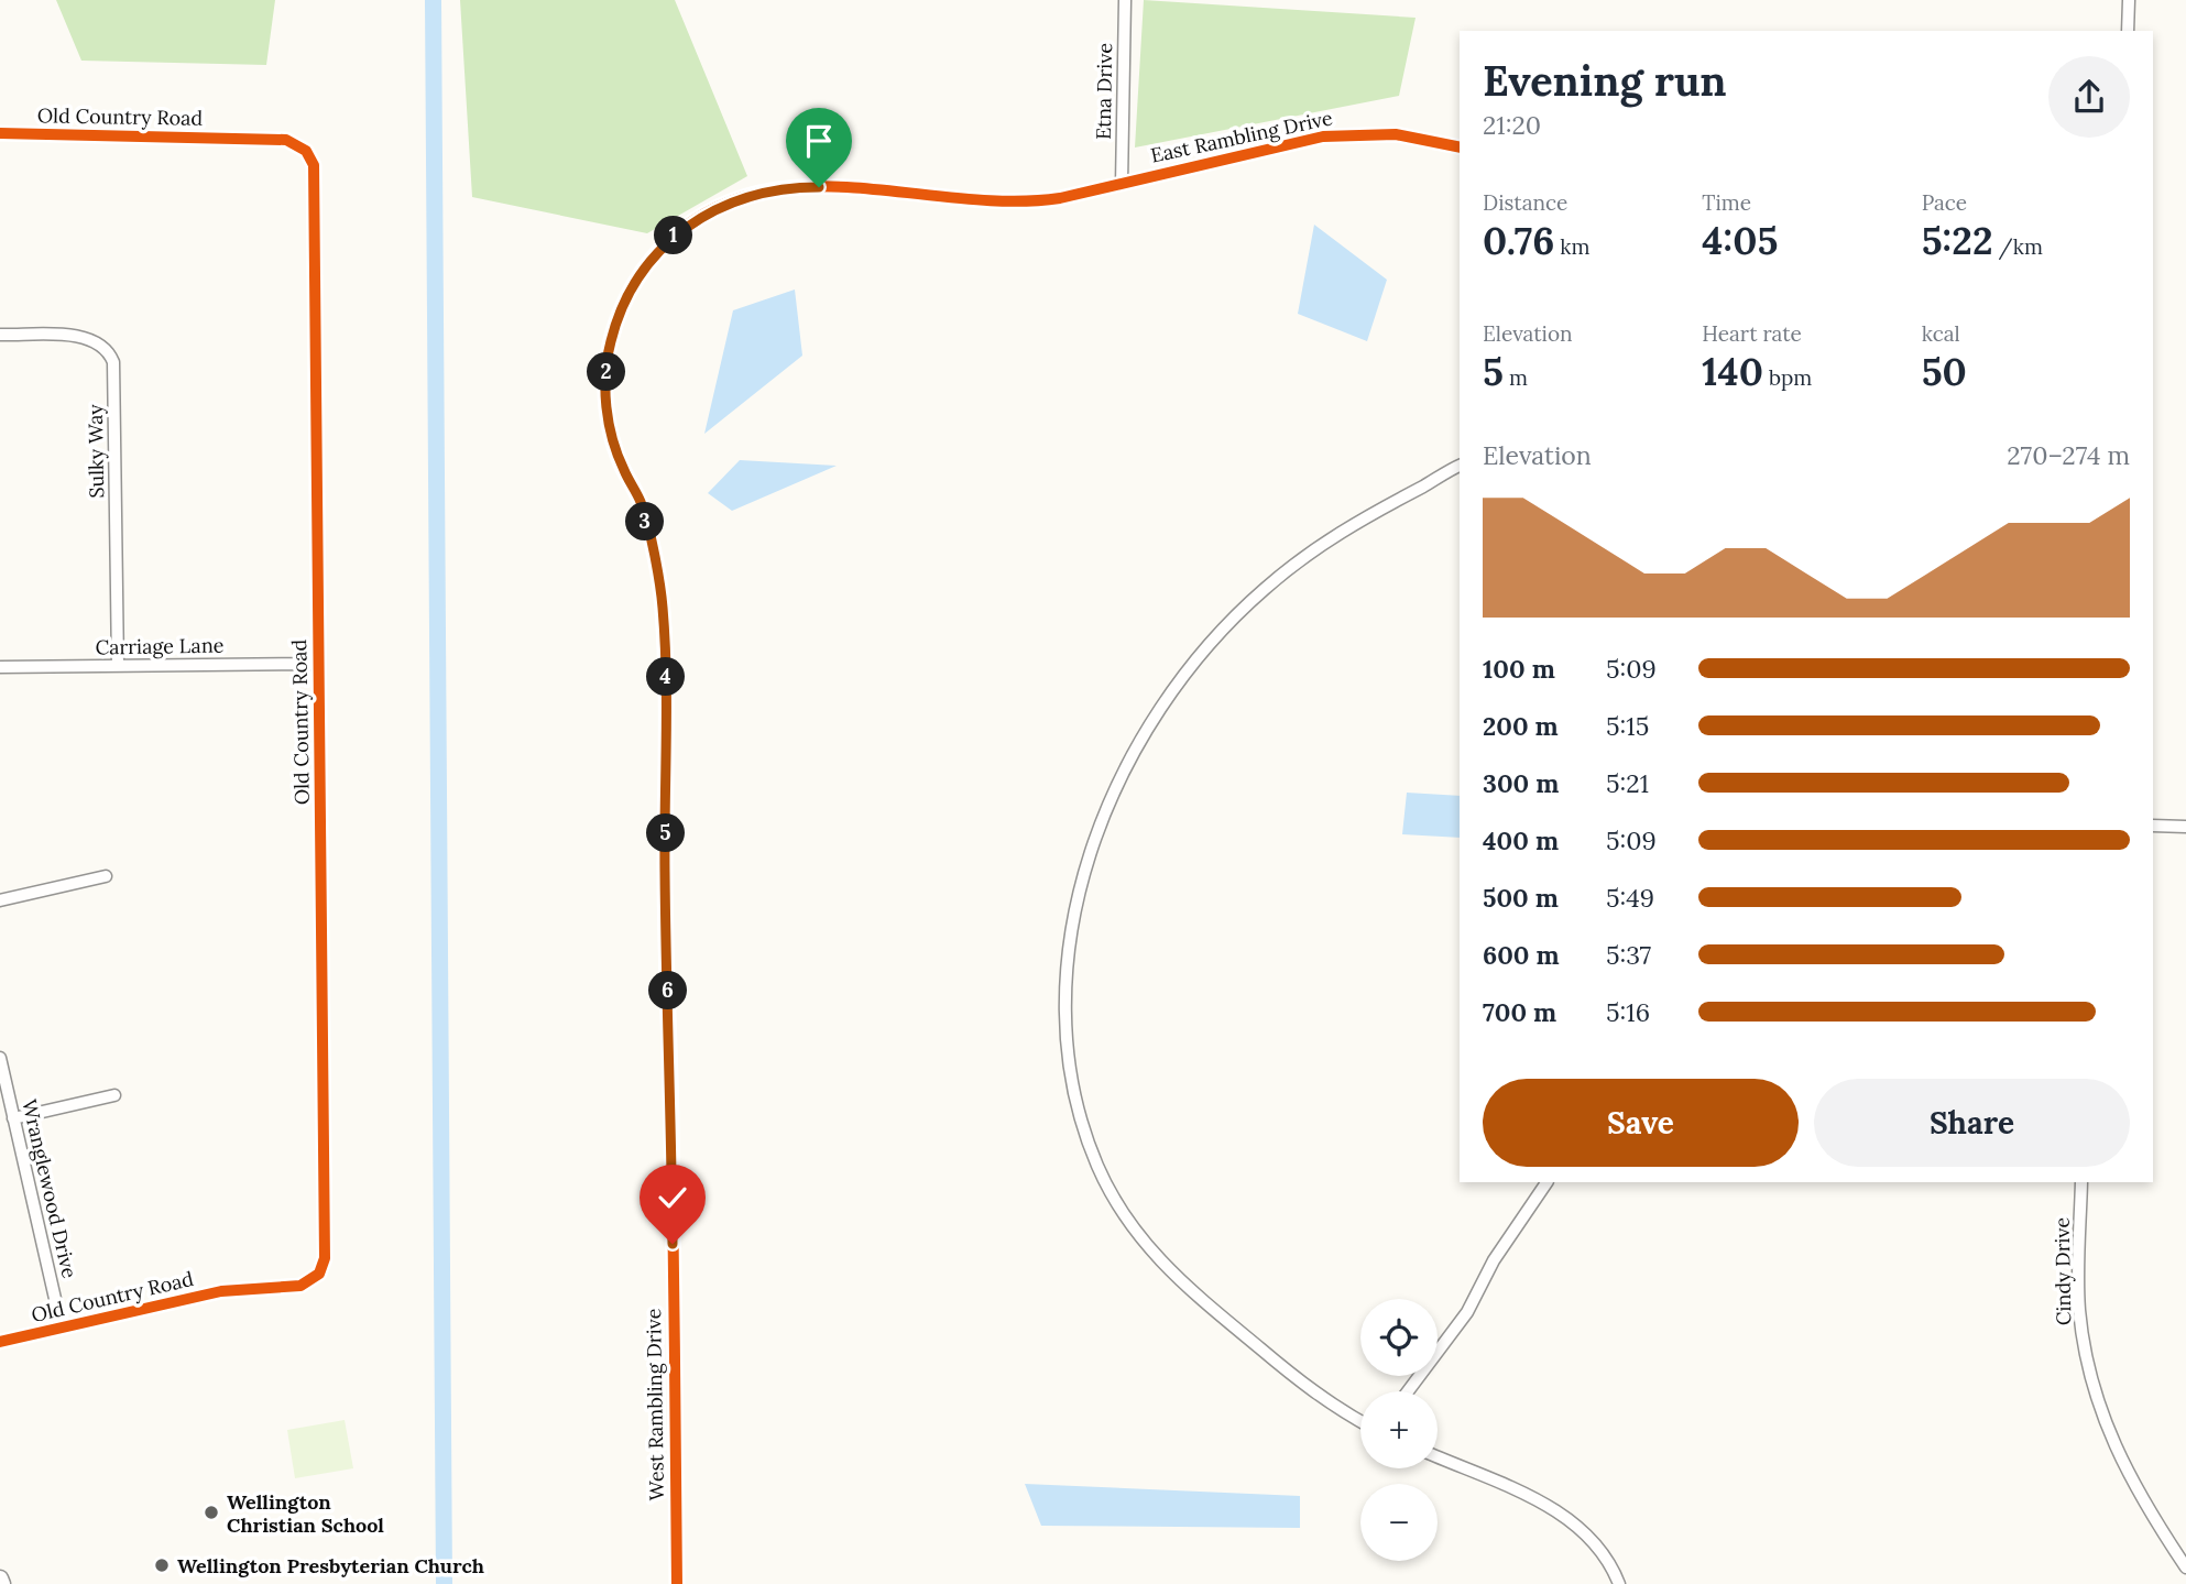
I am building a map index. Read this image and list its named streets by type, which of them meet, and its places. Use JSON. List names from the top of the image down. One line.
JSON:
{"streets":{"street":["Etna Drive","Old Country Road","East Rambling Drive","Sulky Way","Carriage Lane","Wranglewood Drive","Cindy Drive","West Rambling Drive"]},"crossings":[["Etna Drive","East Rambling Drive"],["Etna Drive","West Rambling Drive"],["Old Country Road","Carriage Lane"],["Old Country Road","Wranglewood Drive"],["East Rambling Drive","West Rambling Drive"],["Sulky Way","Carriage Lane"]],"places":["Wellington Christian School","Wellington Presbyterian Church"],"page":{"heading":["Evening run","21:20"],"stats":[["Distance","0.76 km"],["Time","4:05"],["Pace","5:22 /km"],["Elevation","5 m"],["Heart rate","140 bpm"],["kcal","50"]],"pins":["1","2","3","4","5","6"],"chart":["Elevation","270–274 m"],"list":[{"name":"100 m","note":"5:09"},{"name":"200 m","note":"5:15"},{"name":"300 m","note":"5:21"},{"name":"400 m","note":"5:09"},{"name":"500 m","note":"5:49"},{"name":"600 m","note":"5:37"},{"name":"700 m","note":"5:16"}],"buttons":["Save","Share"],"map_buttons":["+","−"]}}
